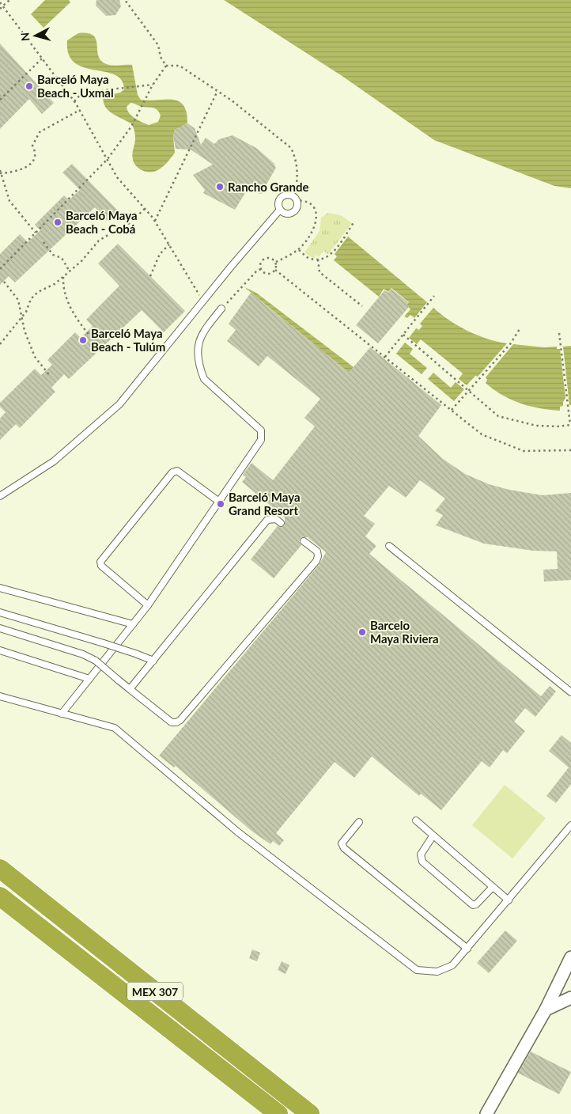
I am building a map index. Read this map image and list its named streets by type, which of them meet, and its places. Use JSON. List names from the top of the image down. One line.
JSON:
{"streets":{"highway":["MEX 307"]},"places":["Barceló Maya Beach - Uxmal","Rancho Grande","Barceló Maya Beach - Cobá","Barceló Maya Beach - Tulúm","Barceló Maya Grand Resort","Barcelo Maya Riviera"],"north":"left"}
